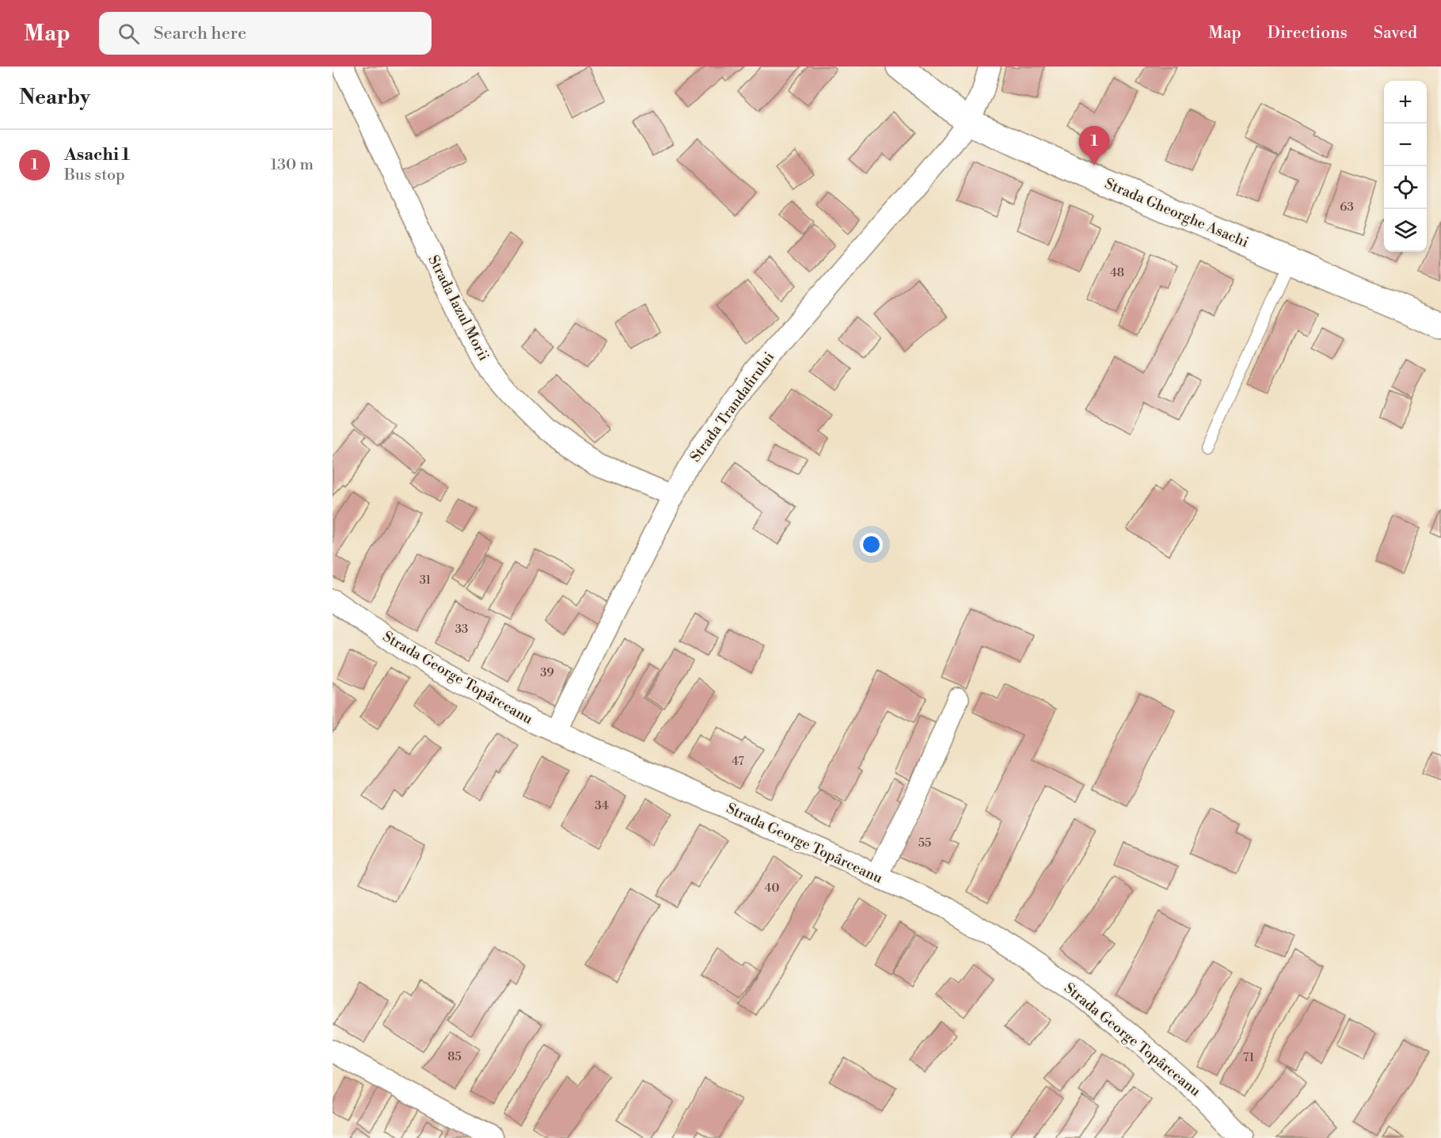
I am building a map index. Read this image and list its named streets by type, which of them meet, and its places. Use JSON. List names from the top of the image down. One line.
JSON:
{"streets":{"street":["Strada Gheorghe Asachi","Strada Iazul Morii","Strada Trandafirului","Strada George Topârceanu"]},"crossings":[["Strada Gheorghe Asachi","Strada Trandafirului"],["Strada Iazul Morii","Strada Trandafirului"],["Strada Trandafirului","Strada George Topârceanu"]],"house_numbers":["63","48","31","33","39","47","34","55","40","85","71"],"page":{"header":"Map","search":"Search here","nav":["Map","Directions","Saved"],"heading":"Nearby","map_buttons":["+","−"],"pins":"1","list":[{"mark":"1","name":"Asachi 1","note":"Bus stop","value":"130 m"}]}}
